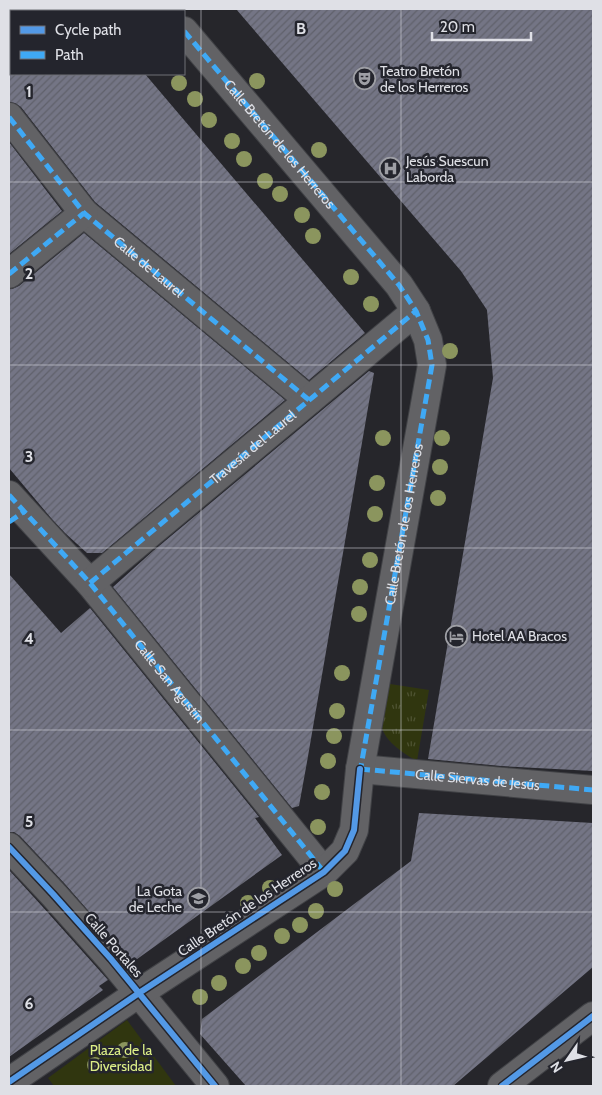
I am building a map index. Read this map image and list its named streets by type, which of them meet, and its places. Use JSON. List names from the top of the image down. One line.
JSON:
{"streets":{"street":["Calle Bretón de los Herreros","Calle de Laurel","Travesía del Laurel","Calle San Agustín","Calle Siervas de Jesús","Calle Portales"]},"crossings":[["Calle Bretón de los Herreros","Travesía del Laurel"],["Calle Bretón de los Herreros","Calle San Agustín"],["Calle Bretón de los Herreros","Calle Siervas de Jesús"],["Calle Bretón de los Herreros","Calle Portales"],["Calle de Laurel","Travesía del Laurel"],["Travesía del Laurel","Calle San Agustín"]],"parks":["Plaza de la Diversidad"],"places":{"theatre":["Teatro Bretón de los Herreros"],"hospital":["Jesús Suescun Laborda"],"hotel":["Hotel AA Bracos"],"school or university":["La Gota de Leche"]},"legend":["Cycle path","Path"],"scale_bar":"20 m","north":"bottom left","grid":{"columns":["B"],"rows":["1","2","3","4","5","6"]}}
